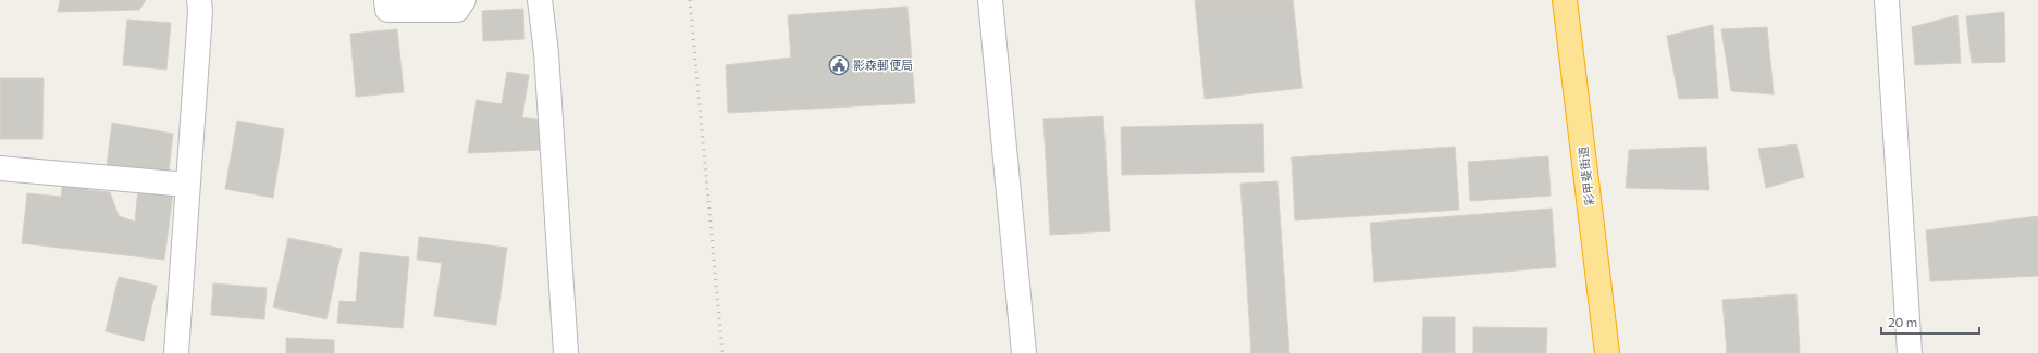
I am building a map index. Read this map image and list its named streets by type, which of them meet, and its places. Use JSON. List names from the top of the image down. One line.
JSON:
{"streets":{"highway":["彩甲斐街道"]},"places":{"public building":["影森郵便局"]},"scale_bar":"20 m"}
